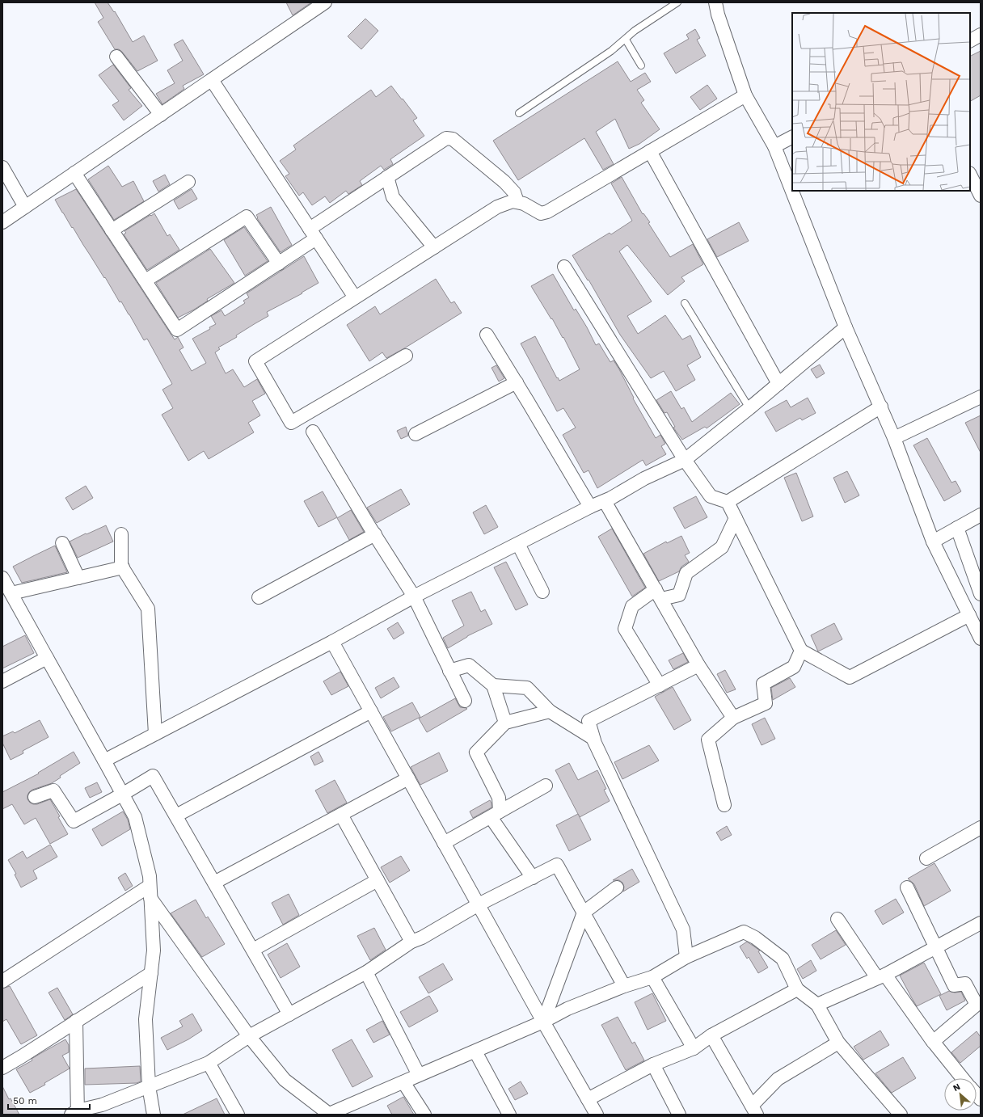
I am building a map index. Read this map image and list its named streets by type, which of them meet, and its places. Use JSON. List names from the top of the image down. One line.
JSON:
{"scale_bar":"50 m","north":"top left"}
